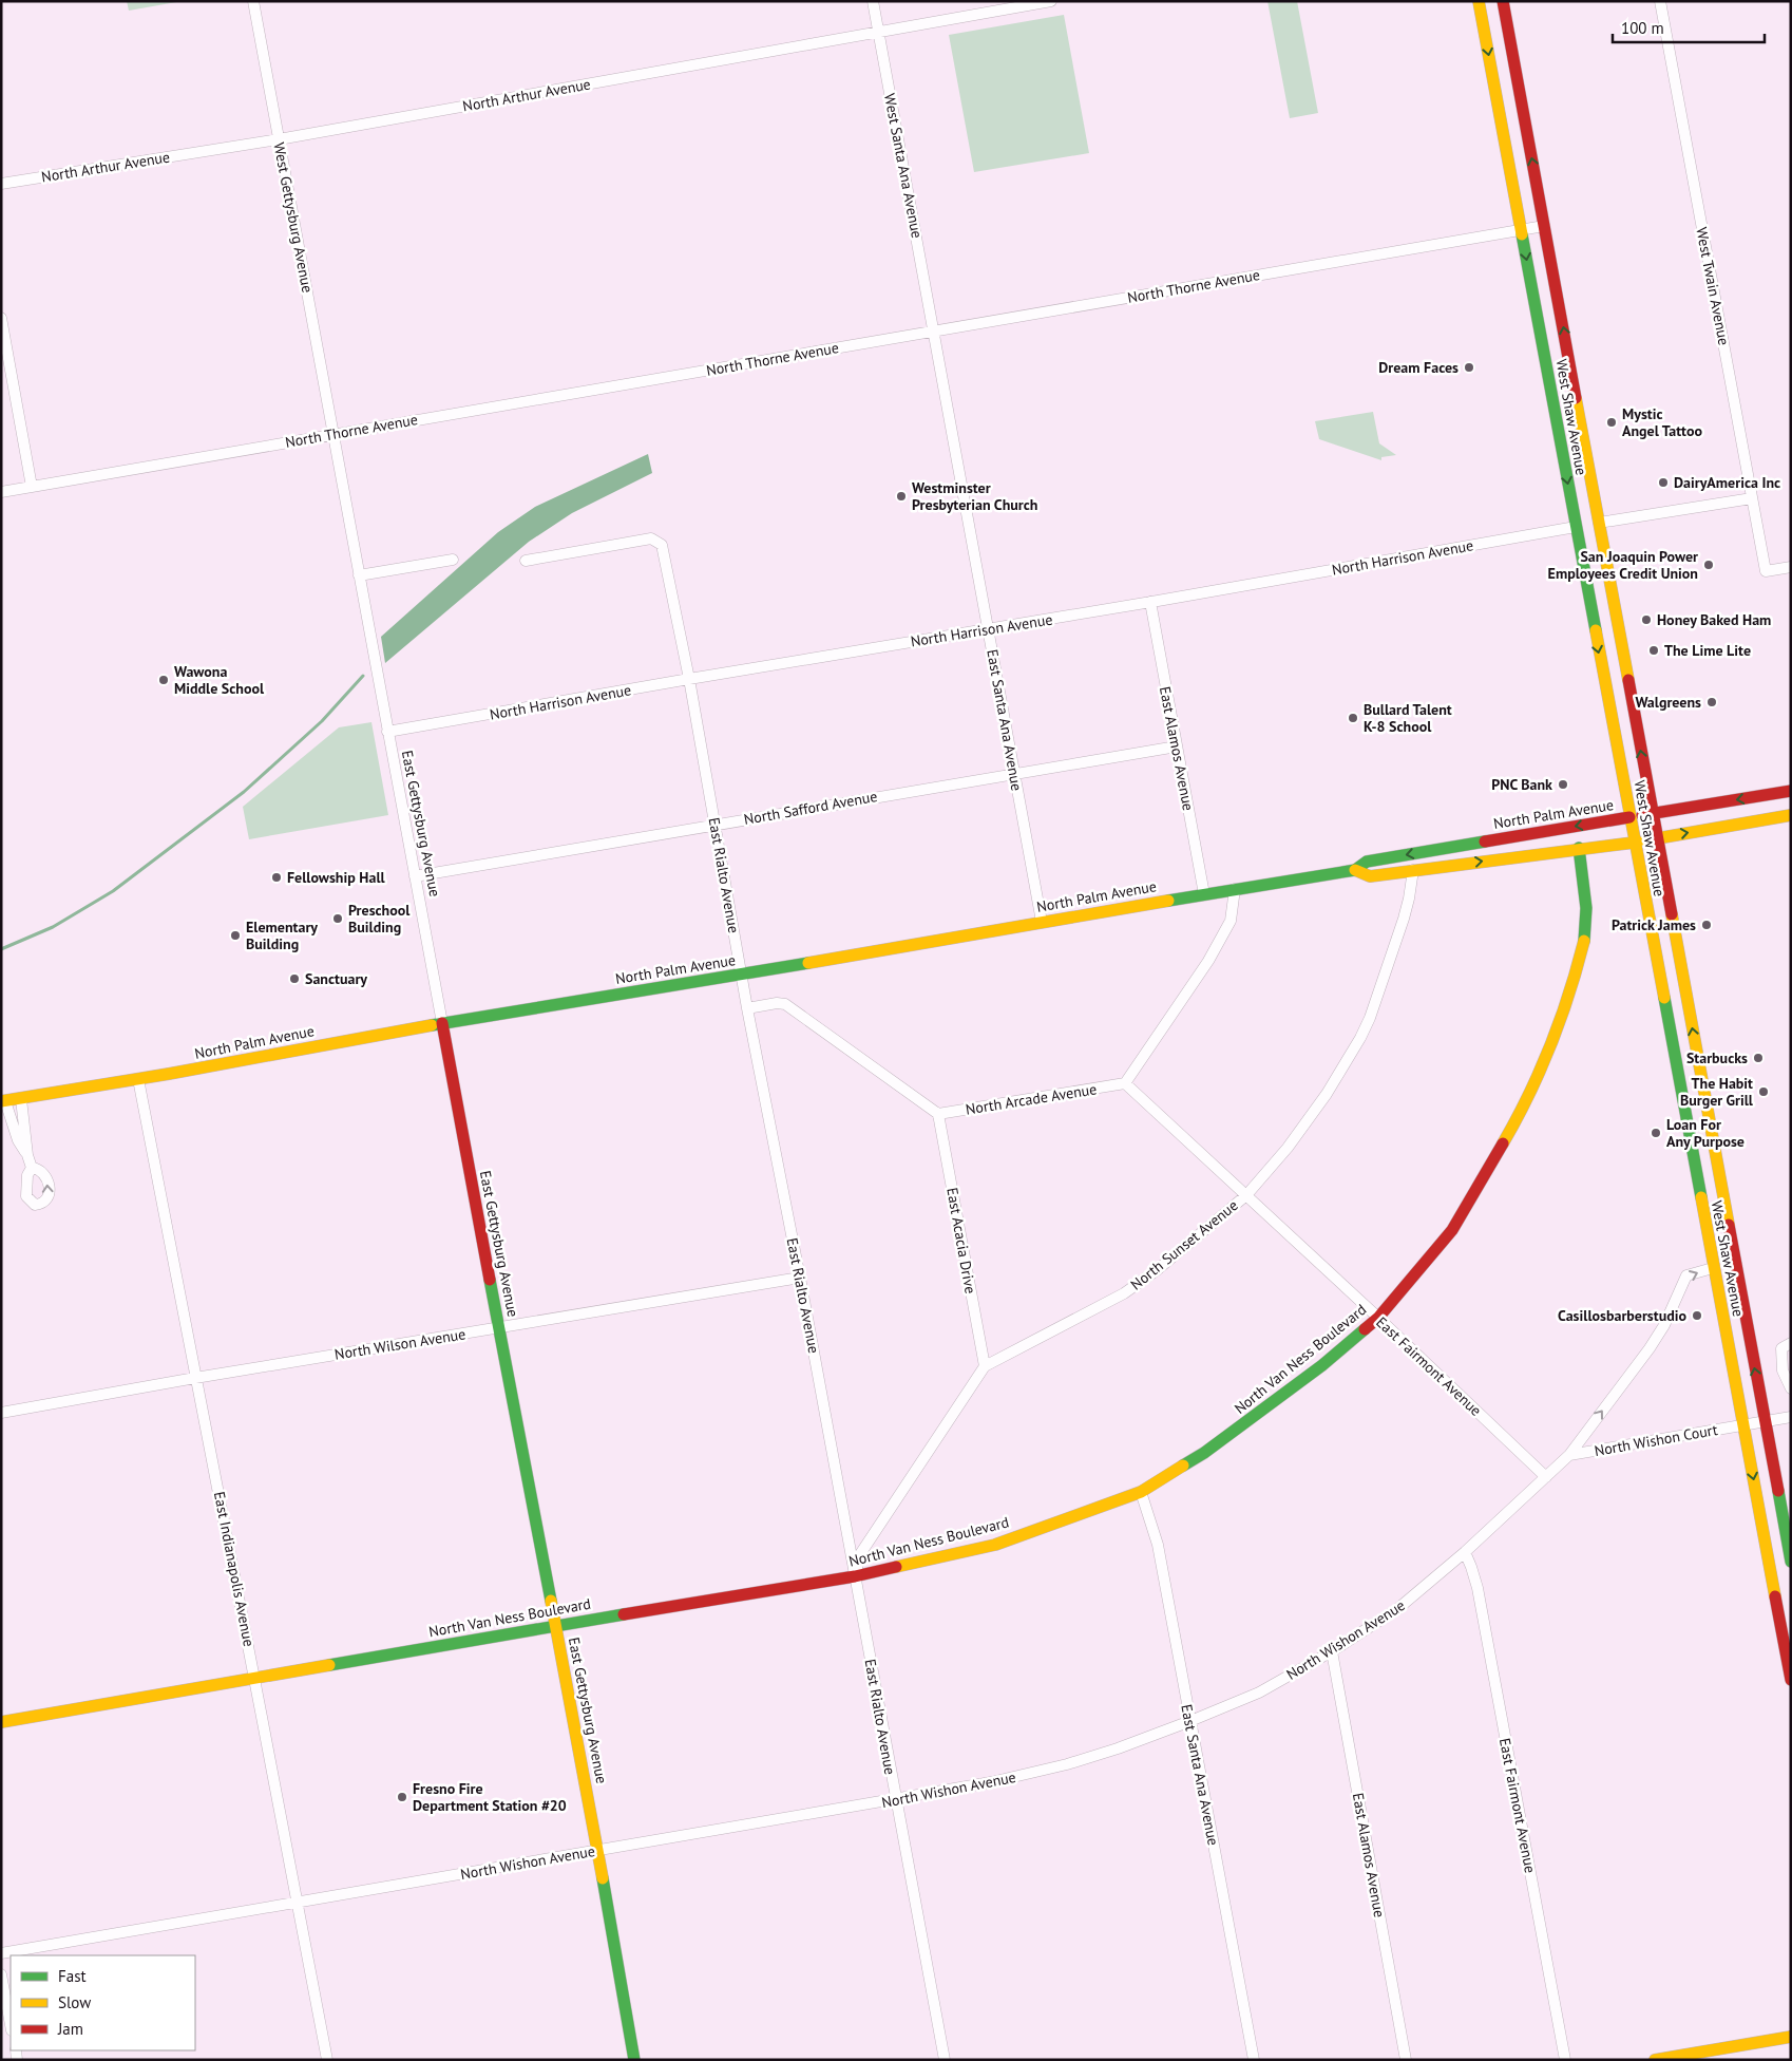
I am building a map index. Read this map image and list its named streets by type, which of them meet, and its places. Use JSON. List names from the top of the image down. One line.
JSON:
{"streets":{"main road":["West Shaw Avenue","North Palm Avenue","East Gettysburg Avenue","North Van Ness Boulevard"],"street":["North Arthur Avenue","West Santa Ana Avenue","West Gettysburg Avenue","North Thorne Avenue","West Twain Avenue","North Harrison Avenue","East Santa Ana Avenue","East Alamos Avenue","North Safford Avenue","East Rialto Avenue","North Arcade Avenue","East Acacia Drive","North Sunset Avenue","North Wilson Avenue","East Fairmont Avenue","North Wishon Court","East Indianapolis Avenue","North Wishon Avenue"]},"crossings":[["North Arthur Avenue","West Santa Ana Avenue"],["North Arthur Avenue","West Gettysburg Avenue"],["West Santa Ana Avenue","North Thorne Avenue"],["West Santa Ana Avenue","East Santa Ana Avenue"],["West Gettysburg Avenue","North Thorne Avenue"],["West Gettysburg Avenue","East Gettysburg Avenue"],["North Thorne Avenue","West Shaw Avenue"],["North Thorne Avenue","East Santa Ana Avenue"],["North Thorne Avenue","East Gettysburg Avenue"],["West Shaw Avenue","North Harrison Avenue"],["West Shaw Avenue","North Palm Avenue"],["West Shaw Avenue","North Wishon Court"],["West Shaw Avenue","North Wishon Avenue"],["North Harrison Avenue","East Santa Ana Avenue"],["North Harrison Avenue","East Alamos Avenue"],["North Harrison Avenue","East Gettysburg Avenue"],["North Harrison Avenue","East Rialto Avenue"],["East Santa Ana Avenue","North Safford Avenue"],["East Santa Ana Avenue","North Palm Avenue"],["East Santa Ana Avenue","North Van Ness Boulevard"],["East Santa Ana Avenue","North Wishon Avenue"],["East Alamos Avenue","North Safford Avenue"],["East Alamos Avenue","North Palm Avenue"],["East Alamos Avenue","North Wishon Avenue"],["North Safford Avenue","East Gettysburg Avenue"],["North Safford Avenue","East Rialto Avenue"],["North Palm Avenue","East Gettysburg Avenue"],["North Palm Avenue","East Rialto Avenue"],["North Palm Avenue","North Sunset Avenue"],["North Palm Avenue","North Van Ness Boulevard"],["North Palm Avenue","East Indianapolis Avenue"],["East Gettysburg Avenue","North Wilson Avenue"],["East Gettysburg Avenue","North Van Ness Boulevard"],["East Gettysburg Avenue","North Wishon Avenue"],["East Rialto Avenue","North Sunset Avenue"],["East Rialto Avenue","North Wilson Avenue"],["East Rialto Avenue","North Van Ness Boulevard"],["East Rialto Avenue","North Wishon Avenue"],["North Arcade Avenue","East Acacia Drive"],["North Arcade Avenue","East Fairmont Avenue"],["East Acacia Drive","North Sunset Avenue"],["North Sunset Avenue","North Van Ness Boulevard"],["North Sunset Avenue","East Fairmont Avenue"],["North Wilson Avenue","East Indianapolis Avenue"],["North Van Ness Boulevard","East Fairmont Avenue"],["North Van Ness Boulevard","East Indianapolis Avenue"],["East Fairmont Avenue","North Wishon Avenue"],["North Wishon Court","North Wishon Avenue"],["East Indianapolis Avenue","North Wishon Avenue"]],"places":["Dream Faces","Mystic Angel Tattoo","DairyAmerica Inc","Westminster Presbyterian Church","San Joaquin Power Employees Credit Union","Honey Baked Ham","The Lime Lite","Wawona Middle School","Walgreens","Bullard Talent K-8 School","PNC Bank","Fellowship Hall","Preschool Building","Patrick James","Elementary Building","Sanctuary","Starbucks","The Habit Burger Grill","Loan For Any Purpose","Casillosbarberstudio","Fresno Fire Department Station #20"],"legend":["Fast","Slow","Jam"],"scale_bar":"100 m"}
